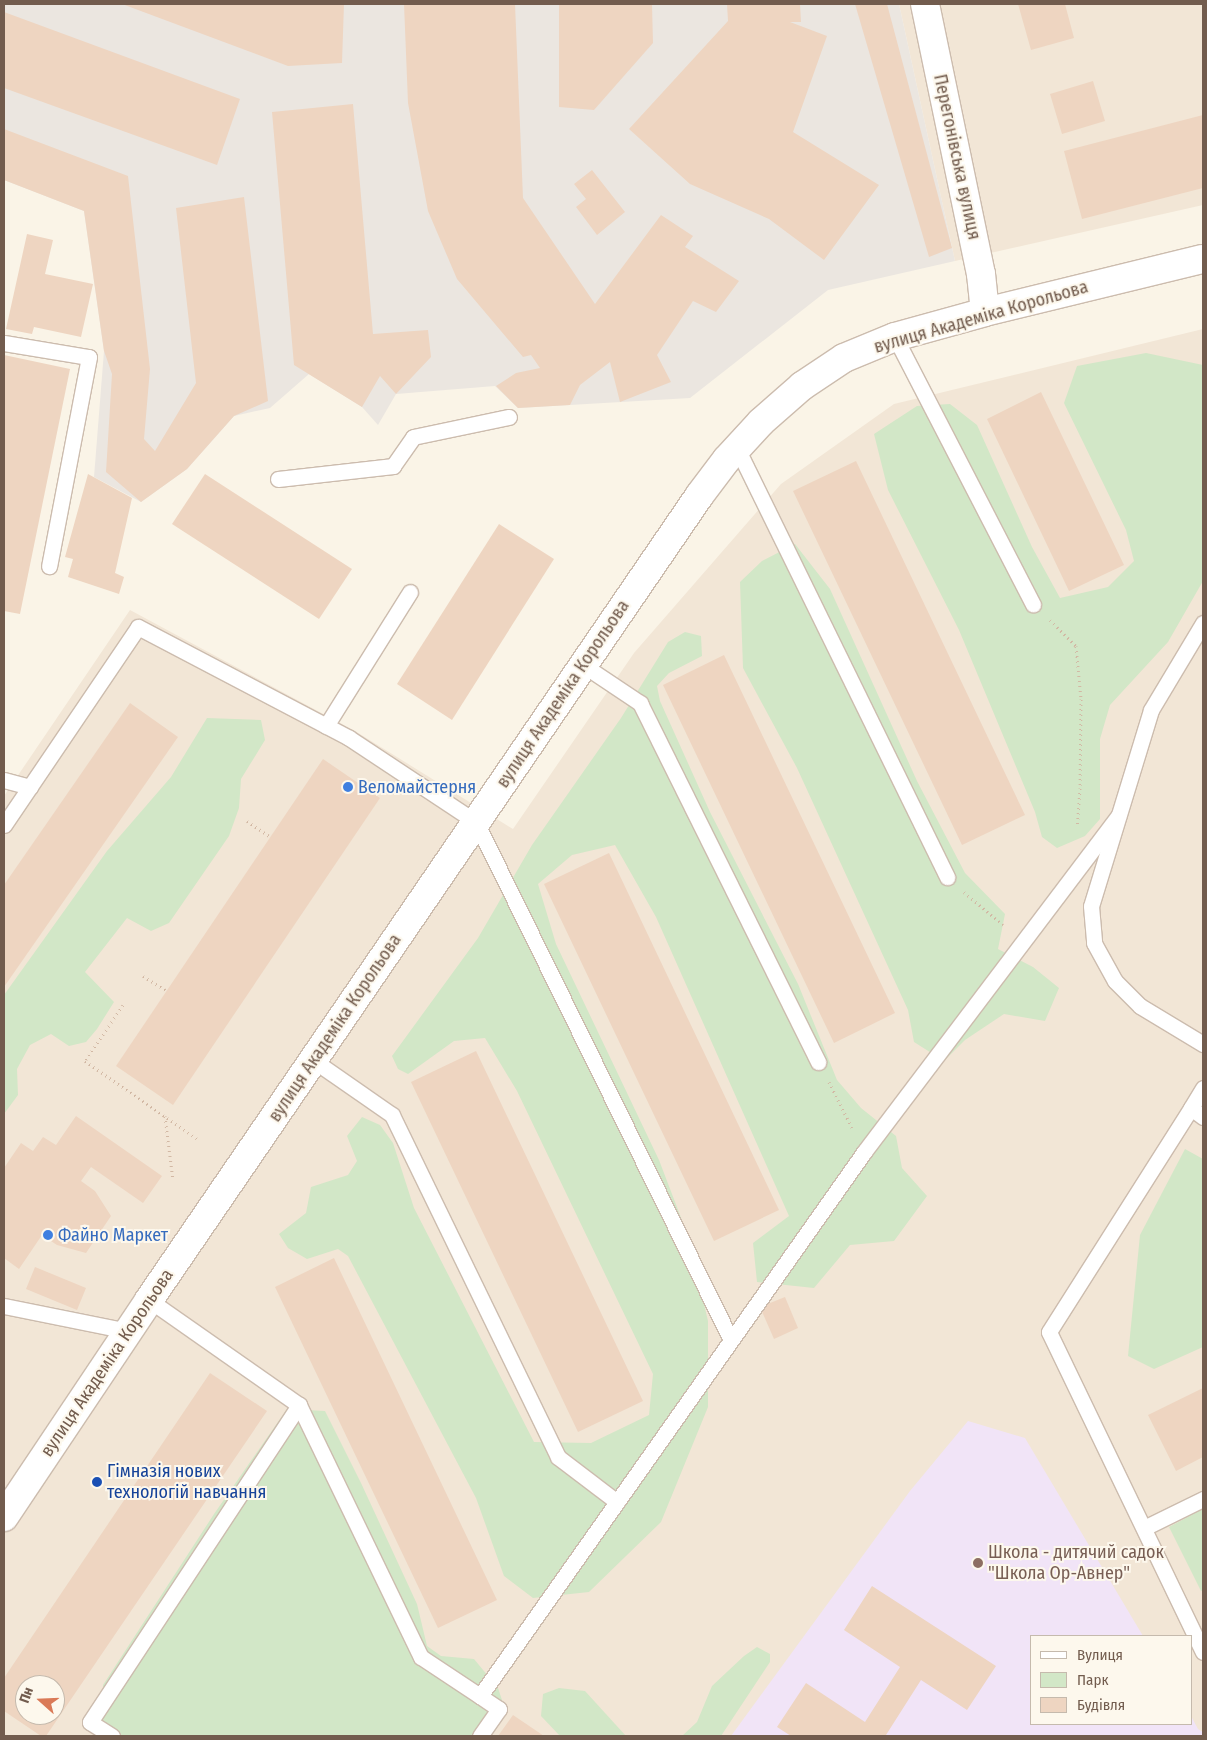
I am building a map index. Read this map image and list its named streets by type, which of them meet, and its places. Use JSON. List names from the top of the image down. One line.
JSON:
{"streets":{"street":["Перегонівська вулиця","вулиця Академіка Корольова"]},"crossings":[["Перегонівська вулиця","вулиця Академіка Корольова"]],"places":["Веломайстерня","Файно Маркет","Гімназія нових технологій навчання","Школа - дитячий садок \"Школа Ор-Авнер\""],"legend":["Вулиця","Парк","Будівля"],"north":"left"}
